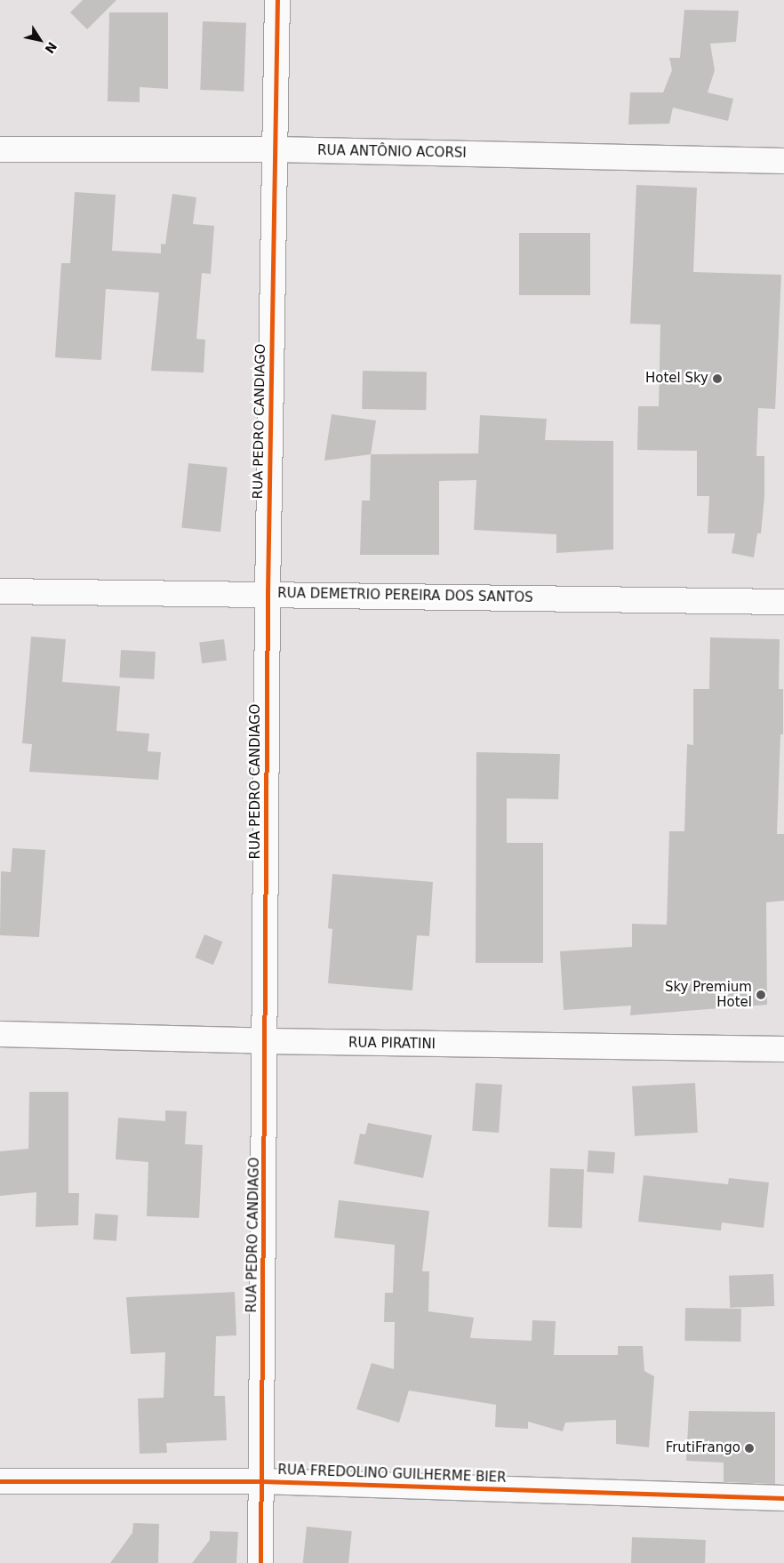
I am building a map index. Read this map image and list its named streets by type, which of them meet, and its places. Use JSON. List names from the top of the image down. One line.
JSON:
{"streets":{"street":["RUA ANTÔNIO ACORSI","RUA PEDRO CANDIAGO","RUA DEMETRIO PEREIRA DOS SANTOS","RUA PIRATINI","RUA FREDOLINO GUILHERME BIER"]},"crossings":[["RUA ANTÔNIO ACORSI","RUA PEDRO CANDIAGO"],["RUA PEDRO CANDIAGO","RUA DEMETRIO PEREIRA DOS SANTOS"],["RUA PEDRO CANDIAGO","RUA PIRATINI"],["RUA PEDRO CANDIAGO","RUA FREDOLINO GUILHERME BIER"]],"places":["Hotel Sky","Sky Premium Hotel","FrutiFrango"],"north":"bottom right"}
